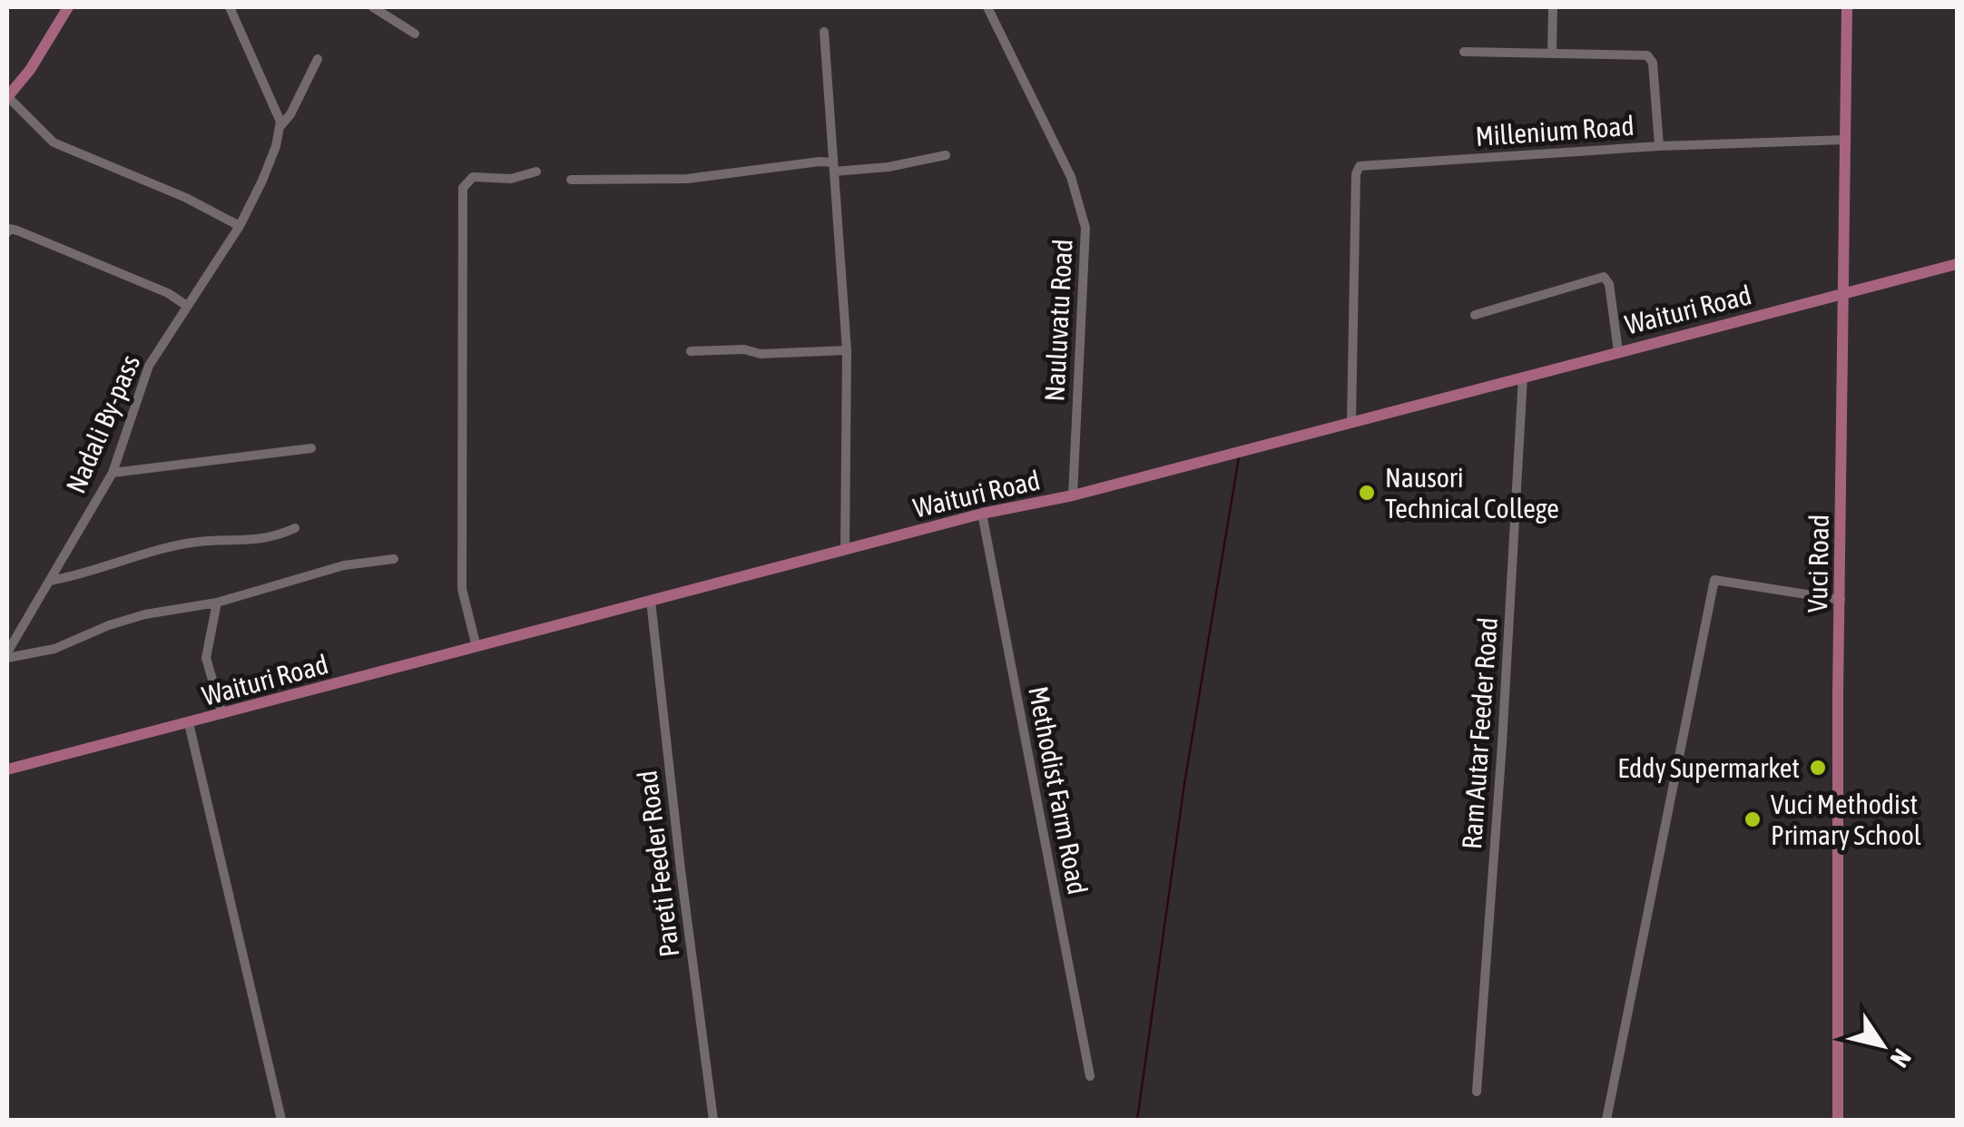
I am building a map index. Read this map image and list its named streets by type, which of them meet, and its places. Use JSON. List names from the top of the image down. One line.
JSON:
{"streets":{"main road":["Waituri Road","Vuci Road"],"street":["Millenium Road","Nauluvatu Road","Nadali By-pass","Ram Autar Feeder Road","Methodist Farm Road","Pareti Feeder Road"]},"crossings":[["Millenium Road","Waituri Road"],["Millenium Road","Vuci Road"],["Waituri Road","Nauluvatu Road"],["Waituri Road","Vuci Road"],["Waituri Road","Ram Autar Feeder Road"],["Waituri Road","Methodist Farm Road"],["Waituri Road","Pareti Feeder Road"]],"places":["Nausori Technical College","Eddy Supermarket","Vuci Methodist Primary School"],"north":"bottom right"}
